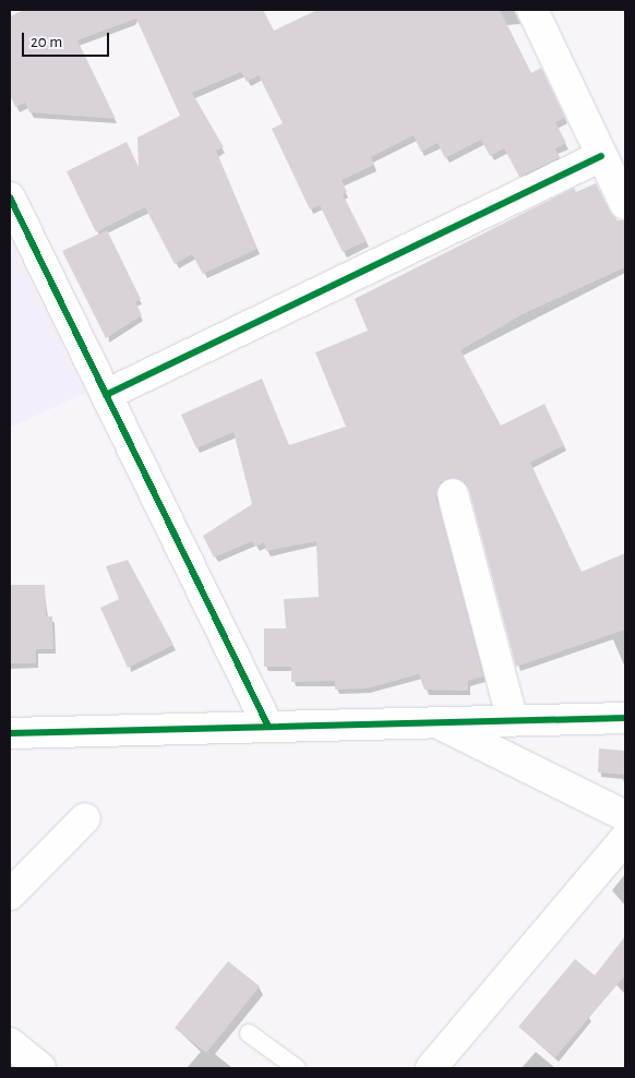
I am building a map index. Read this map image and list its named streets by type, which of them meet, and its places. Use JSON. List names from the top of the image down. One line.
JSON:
{"scale_bar":"20 m"}
